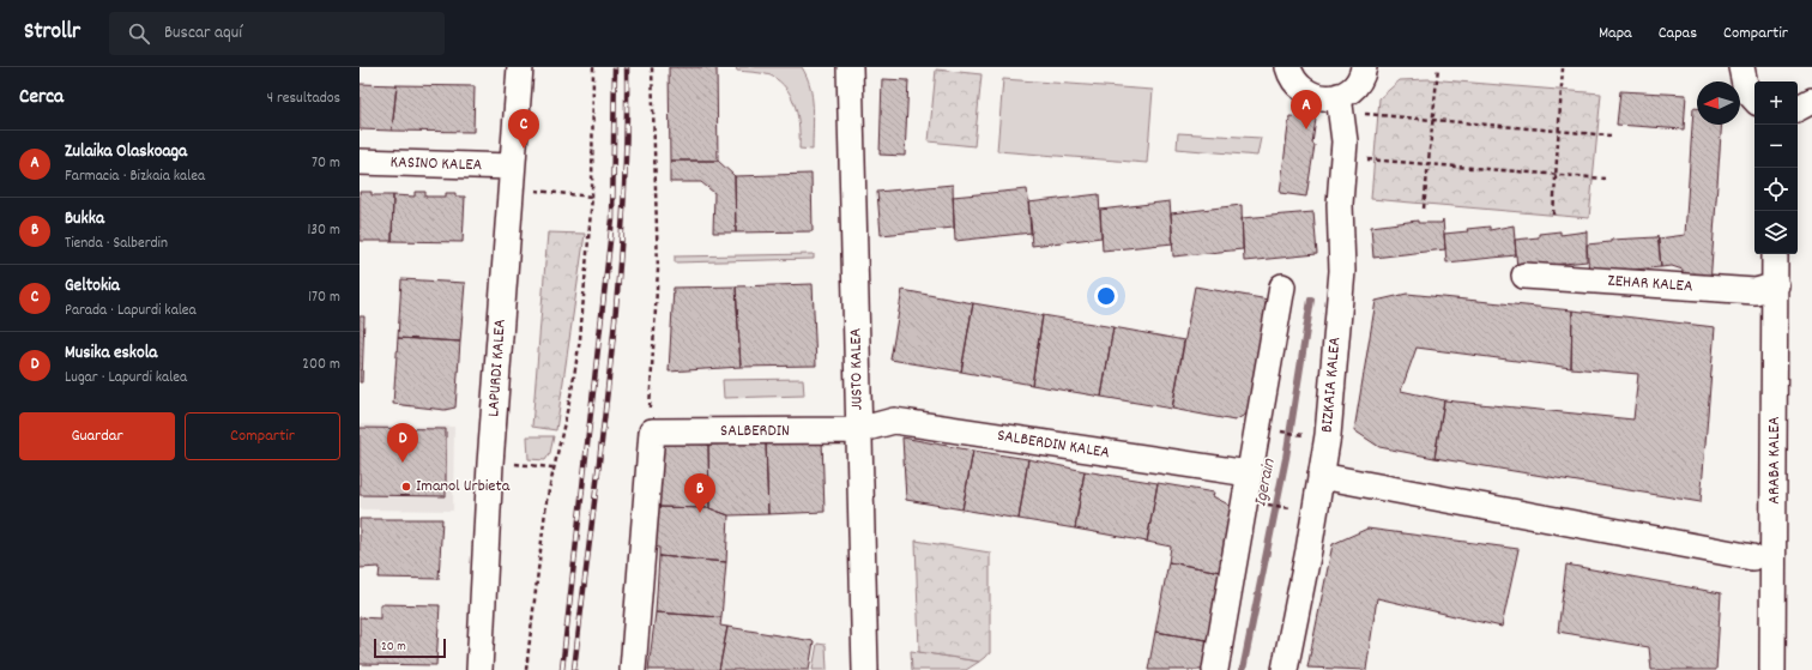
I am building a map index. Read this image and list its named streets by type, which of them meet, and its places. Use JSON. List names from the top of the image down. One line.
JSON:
{"streets":{"street":["KASINO KALEA","ZEHAR KALEA","LAPURDI KALEA","JUSTO KALEA","BIZKAIA KALEA","SALBERDIN","SALBERDIN KALEA","ARABA KALEA"]},"crossings":[["KASINO KALEA","LAPURDI KALEA"],["ZEHAR KALEA","ARABA KALEA"],["JUSTO KALEA","SALBERDIN"],["JUSTO KALEA","SALBERDIN KALEA"],["SALBERDIN","SALBERDIN KALEA"]],"water":["Igerain"],"places":["Imanol Urbieta"],"scale_bar":"20 m","north":"left","page":{"header":"Strollr","search":"Buscar aquí","nav":["Mapa","Capas","Compartir"],"heading":["Cerca","4 resultados"],"map_buttons":["+","−"],"pins":["A","C","D","B"],"list":[{"mark":"A","name":"Zulaika Olaskoaga","note":"Farmacia · Bizkaia kalea","value":"70 m"},{"mark":"B","name":"Bukka","note":"Tienda · Salberdin","value":"130 m"},{"mark":"C","name":"Geltokia","note":"Parada · Lapurdi kalea","value":"170 m"},{"mark":"D","name":"Musika eskola","note":"Lugar · Lapurdi kalea","value":"200 m"}],"buttons":["Guardar","Compartir"],"scale":"20 m"}}
